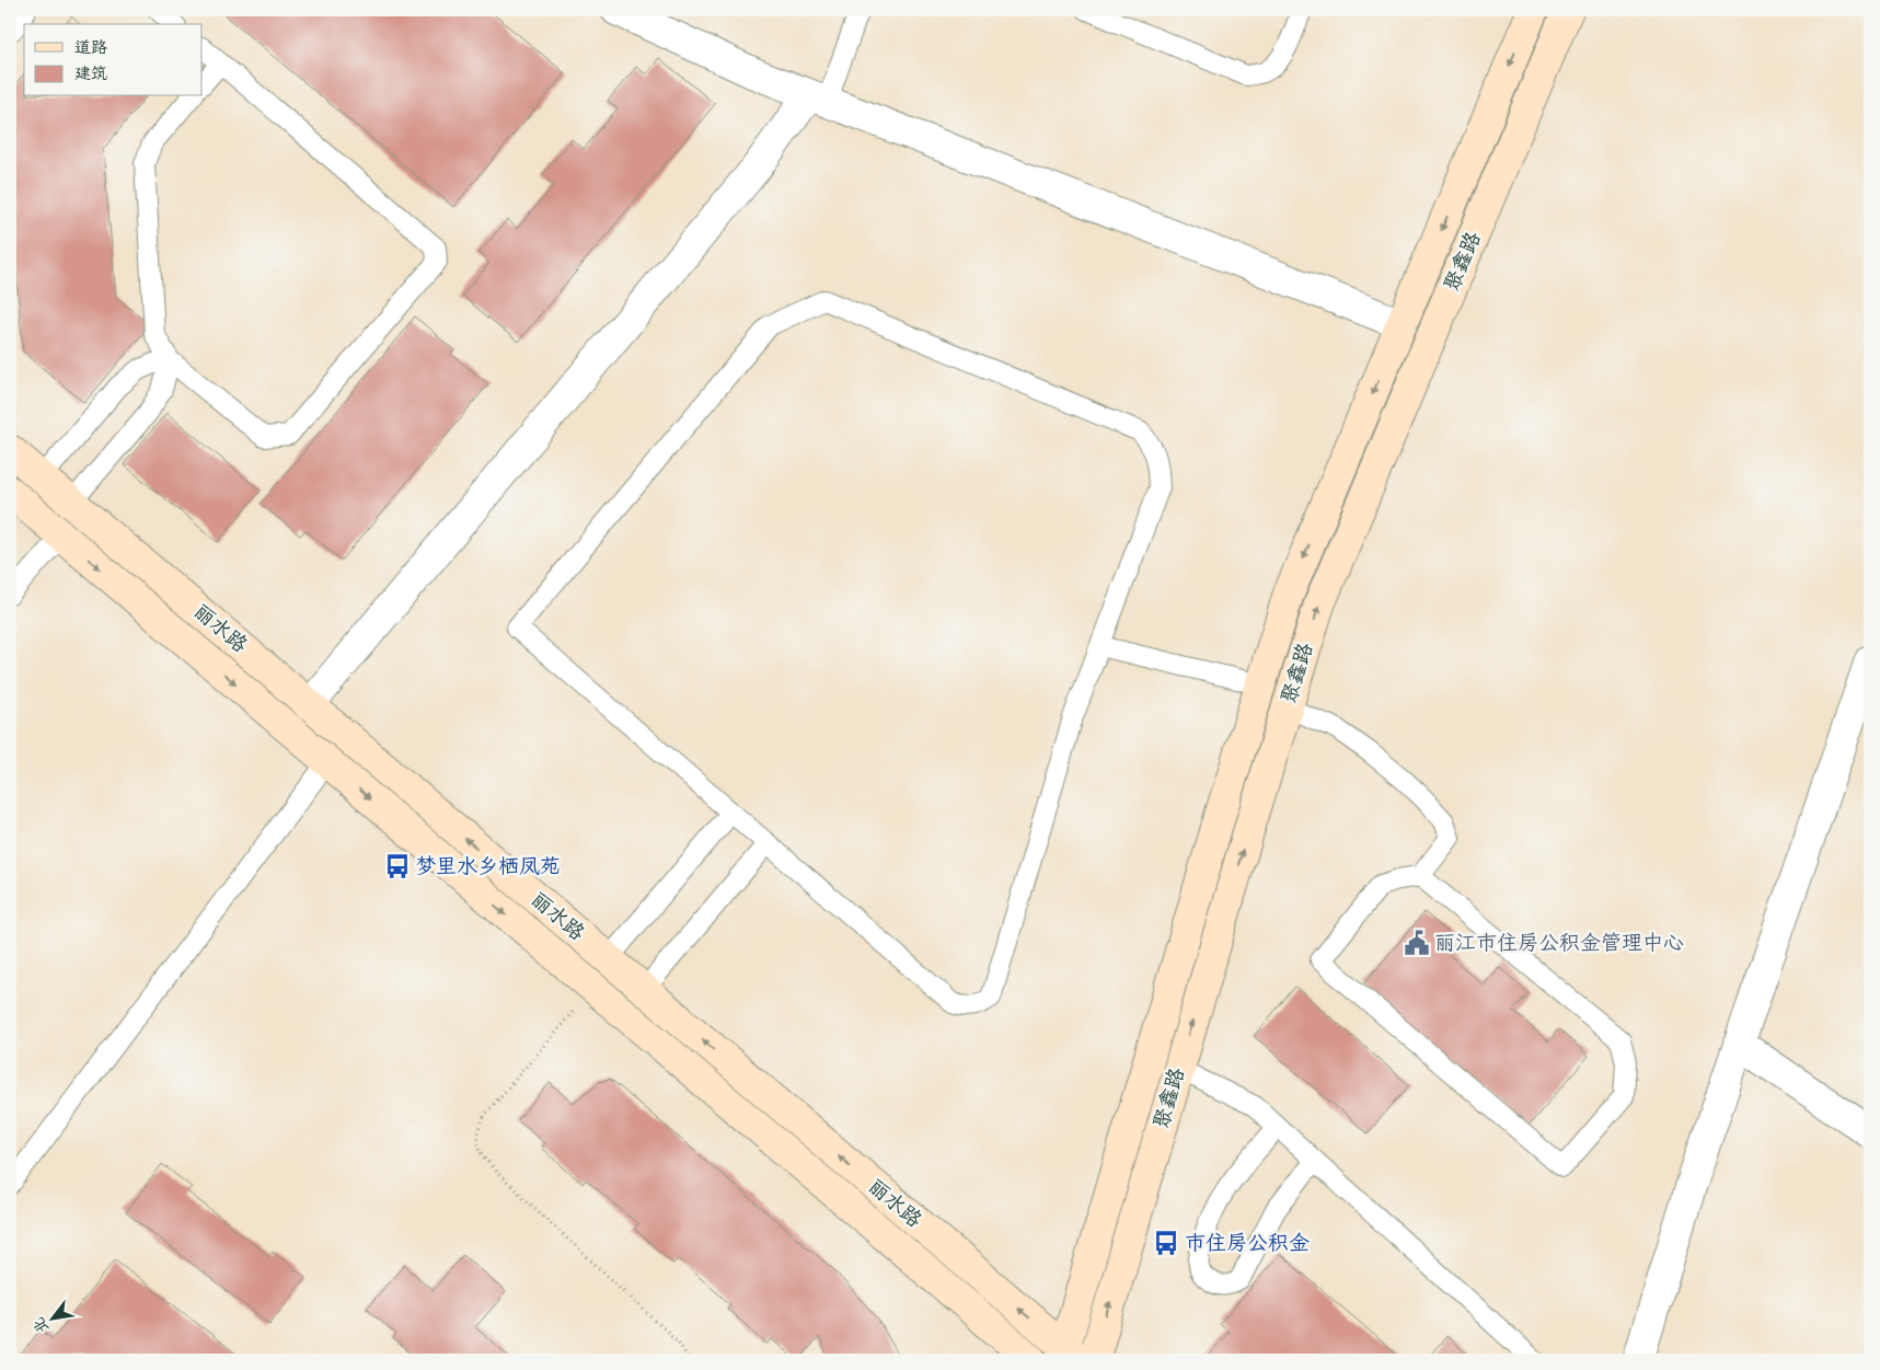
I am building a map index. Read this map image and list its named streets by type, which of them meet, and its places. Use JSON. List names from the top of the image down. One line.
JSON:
{"streets":{"main road":["聚鑫路","丽水路"]},"crossings":[["聚鑫路","丽水路"]],"places":{"bus stop":["梦里水乡栖凤苑","市住房公积金"],"public building":["丽江市住房公积金管理中心"]},"legend":["道路","建筑"],"north":"bottom left"}
